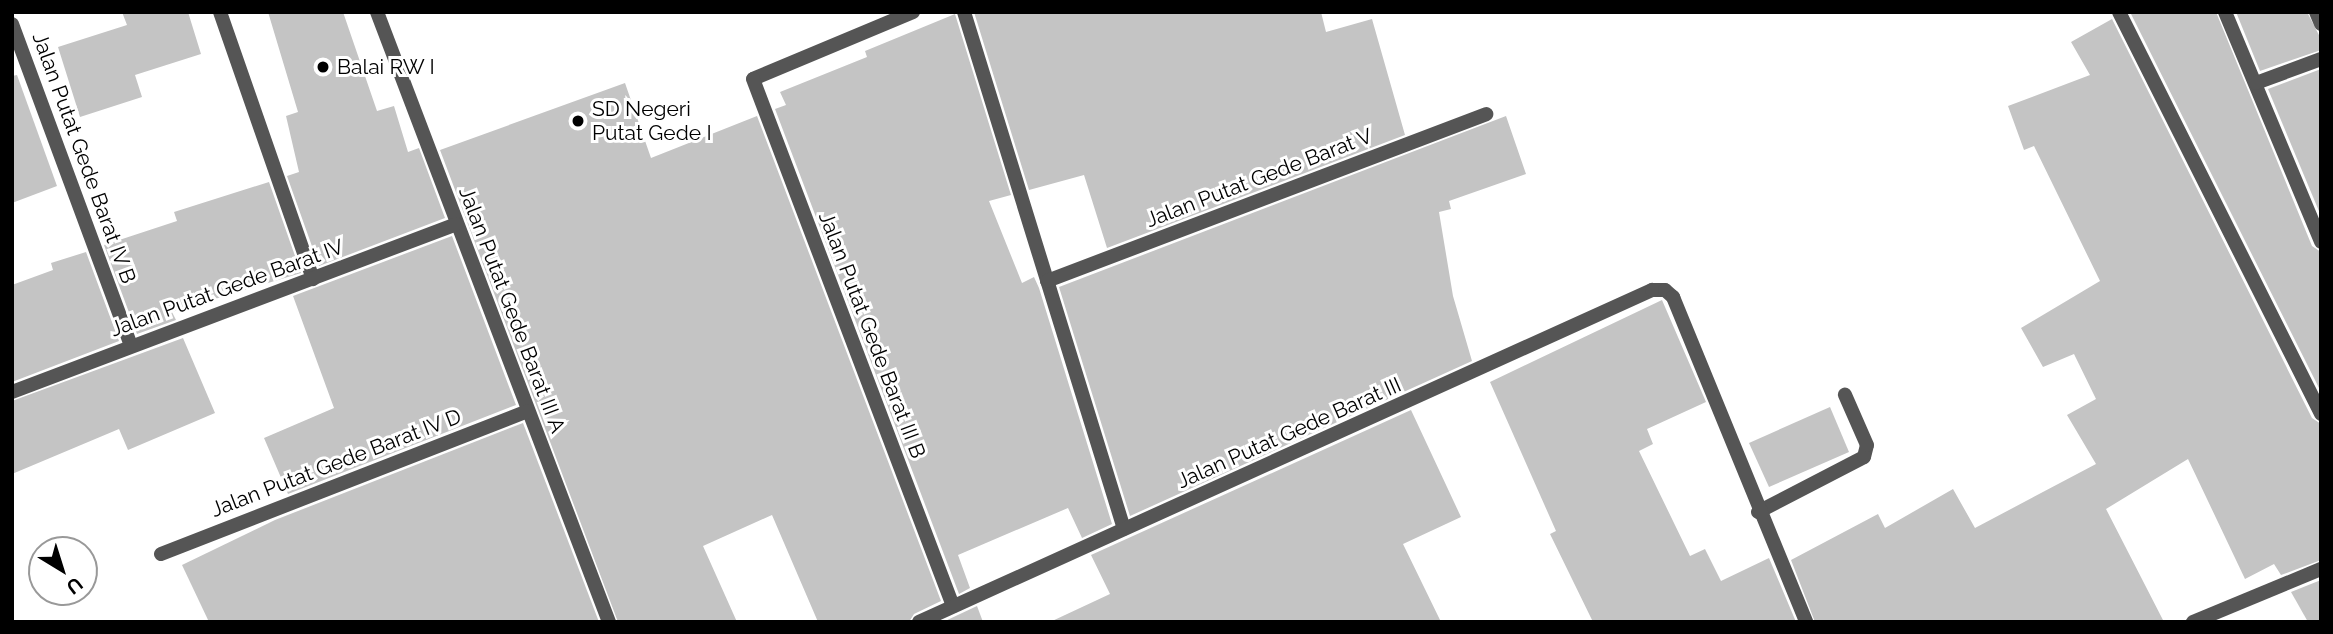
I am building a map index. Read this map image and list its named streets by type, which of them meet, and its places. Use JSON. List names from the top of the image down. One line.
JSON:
{"streets":{"street":["Jalan Putat Gede Barat IV B","Jalan Putat Gede Barat V","Jalan Putat Gede Barat IV","Jalan Putat Gede Barat III A","Jalan Putat Gede Barat III B","Jalan Putat Gede Barat III","Jalan Putat Gede Barat IV D"]},"crossings":[["Jalan Putat Gede Barat IV B","Jalan Putat Gede Barat IV"],["Jalan Putat Gede Barat IV","Jalan Putat Gede Barat III A"],["Jalan Putat Gede Barat III A","Jalan Putat Gede Barat IV D"],["Jalan Putat Gede Barat III B","Jalan Putat Gede Barat III"]],"places":["Balai RW I","SD Negeri Putat Gede I"],"north":"bottom right"}
